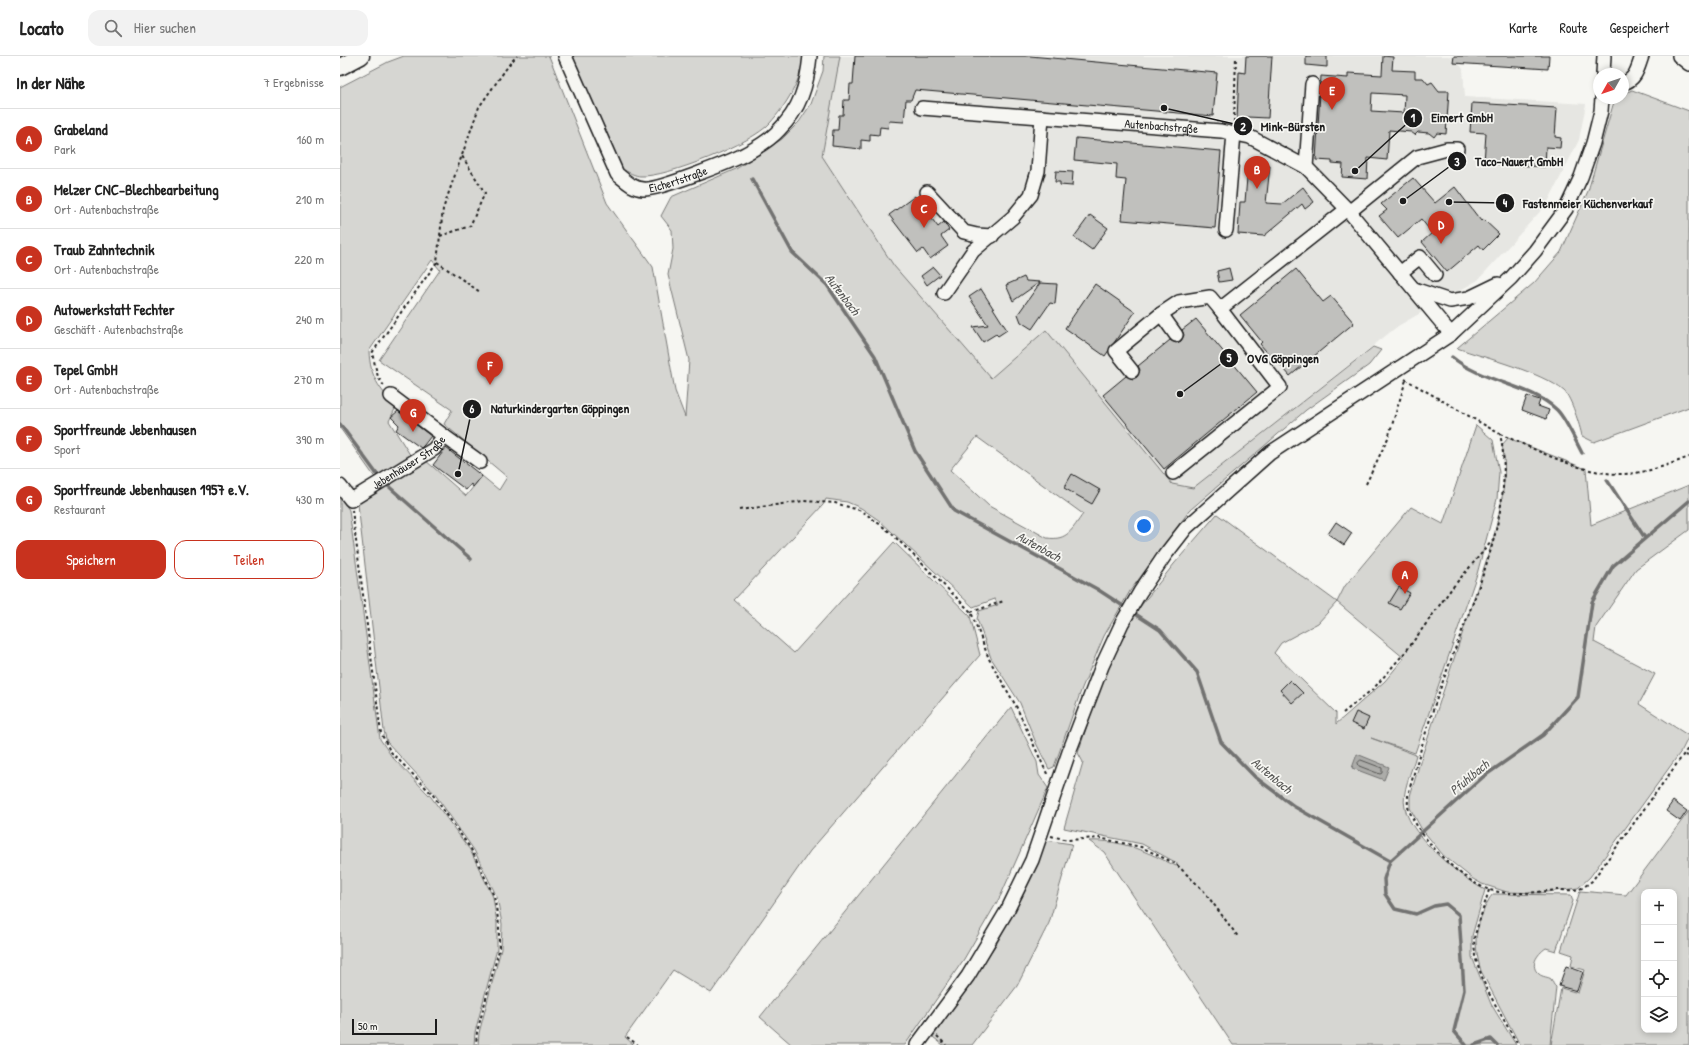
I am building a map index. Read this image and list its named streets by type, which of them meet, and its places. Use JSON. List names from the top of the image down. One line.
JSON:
{"streets":{"street":["Autenbachstraße","Eichertstraße","Jebenhäuser Straße"]},"water":["Autenbach","Pfuhlbach"],"places":["Mink-Bürsten","Eimert GmbH","Taco-Nauert GmbH","Fastenmeier Küchenverkauf","OVG Göppingen","Naturkindergarten Göppingen"],"scale_bar":"50 m","north":"bottom left","page":{"header":"Locato","search":"Hier suchen","nav":["Karte","Route","Gespeichert"],"heading":["In der Nähe","7 Ergebnisse"],"pins":["E","B","C","D","F","G","A"],"list":[{"mark":"A","name":"Grabeland","note":"Park","value":"160 m"},{"mark":"B","name":"Melzer CNC-Blechbearbeitung","note":"Ort · Autenbachstraße","value":"210 m"},{"mark":"C","name":"Traub Zahntechnik","note":"Ort · Autenbachstraße","value":"220 m"},{"mark":"D","name":"Autowerkstatt Fechter","note":"Geschäft · Autenbachstraße","value":"240 m"},{"mark":"E","name":"Tepel GmbH","note":"Ort · Autenbachstraße","value":"270 m"},{"mark":"F","name":"Sportfreunde Jebenhausen","note":"Sport","value":"390 m"},{"mark":"G","name":"Sportfreunde Jebenhausen 1957 e.V.","note":"Restaurant","value":"430 m"}],"buttons":["Speichern","Teilen"],"map_buttons":["+","−"],"scale":"50 m"}}
